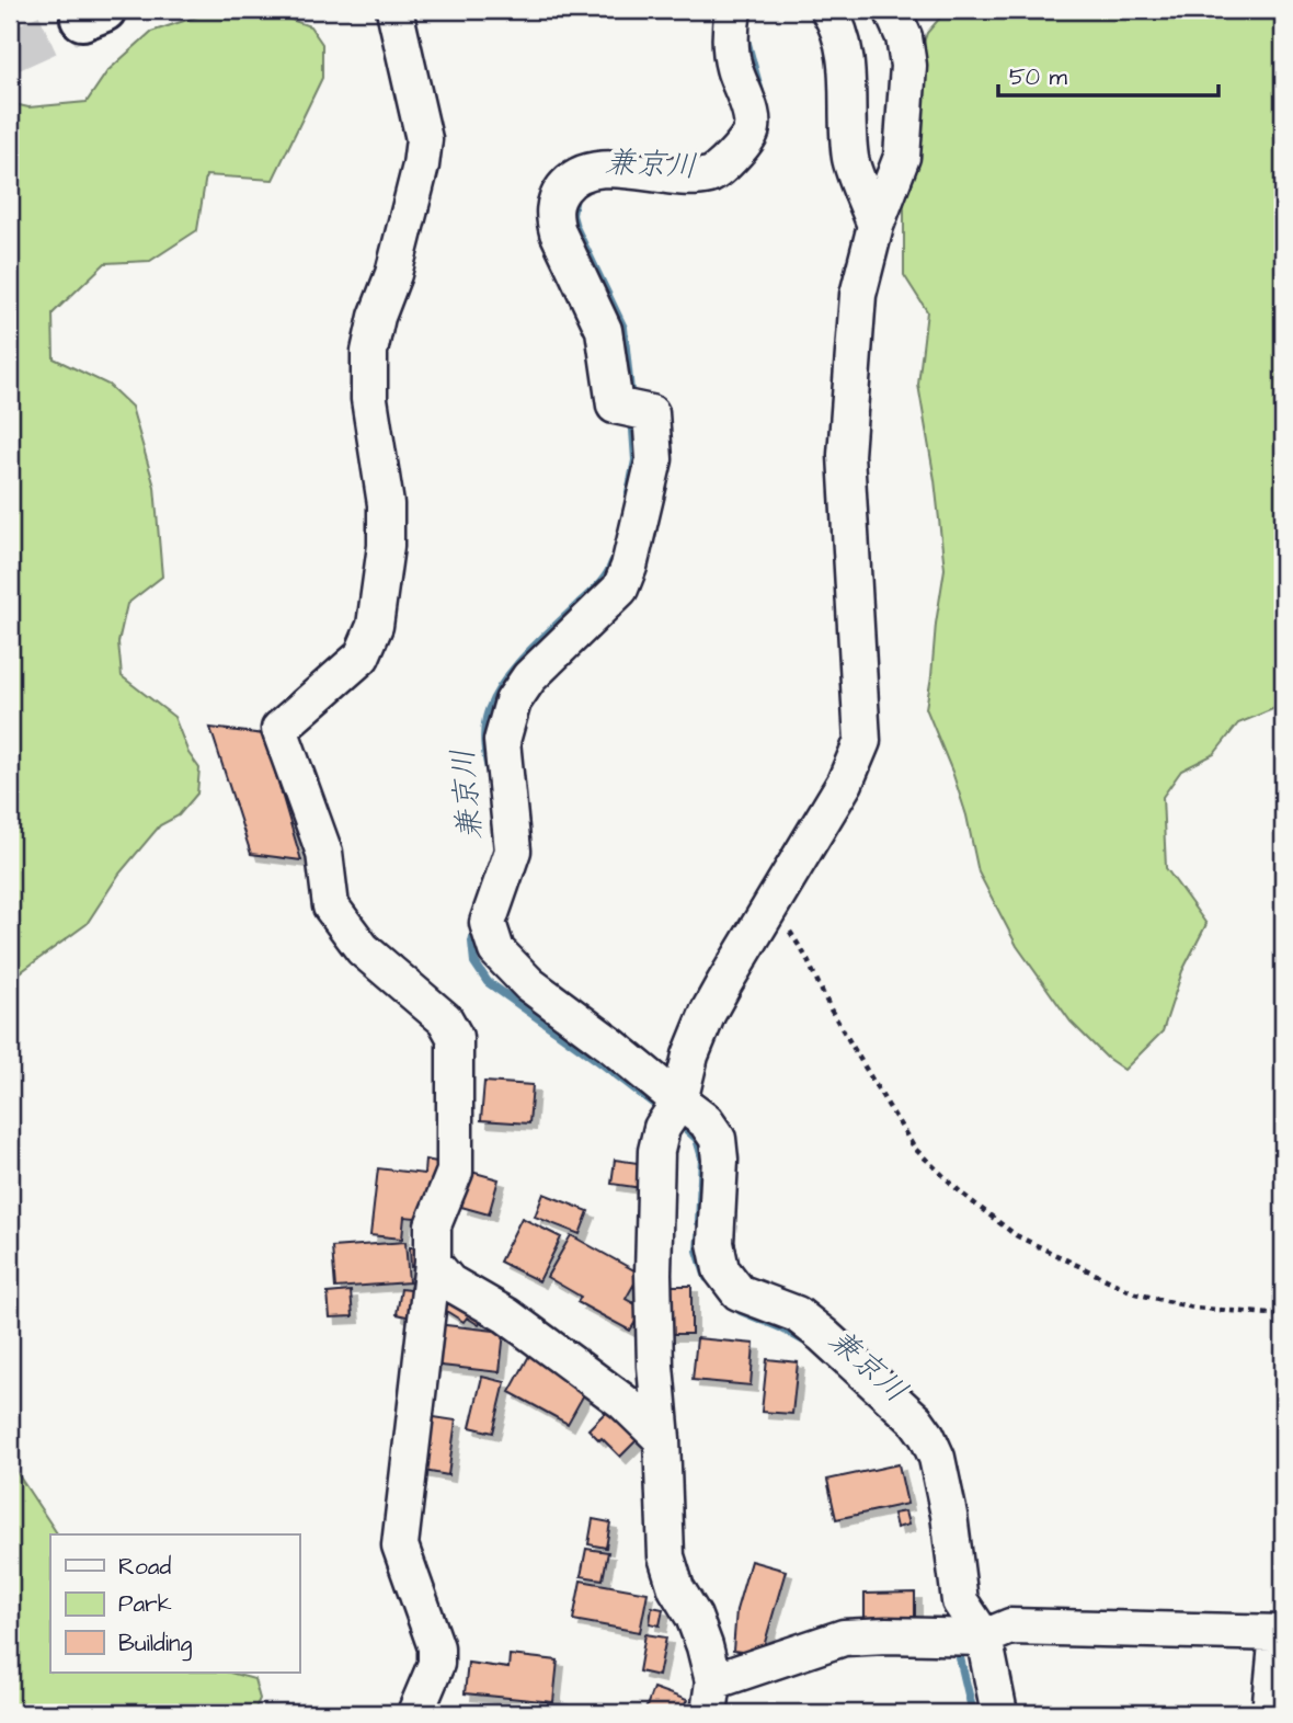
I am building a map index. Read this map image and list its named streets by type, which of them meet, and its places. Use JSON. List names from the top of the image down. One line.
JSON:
{"water":["兼京川"],"legend":["Road","Park","Building"],"scale_bar":"50 m"}
